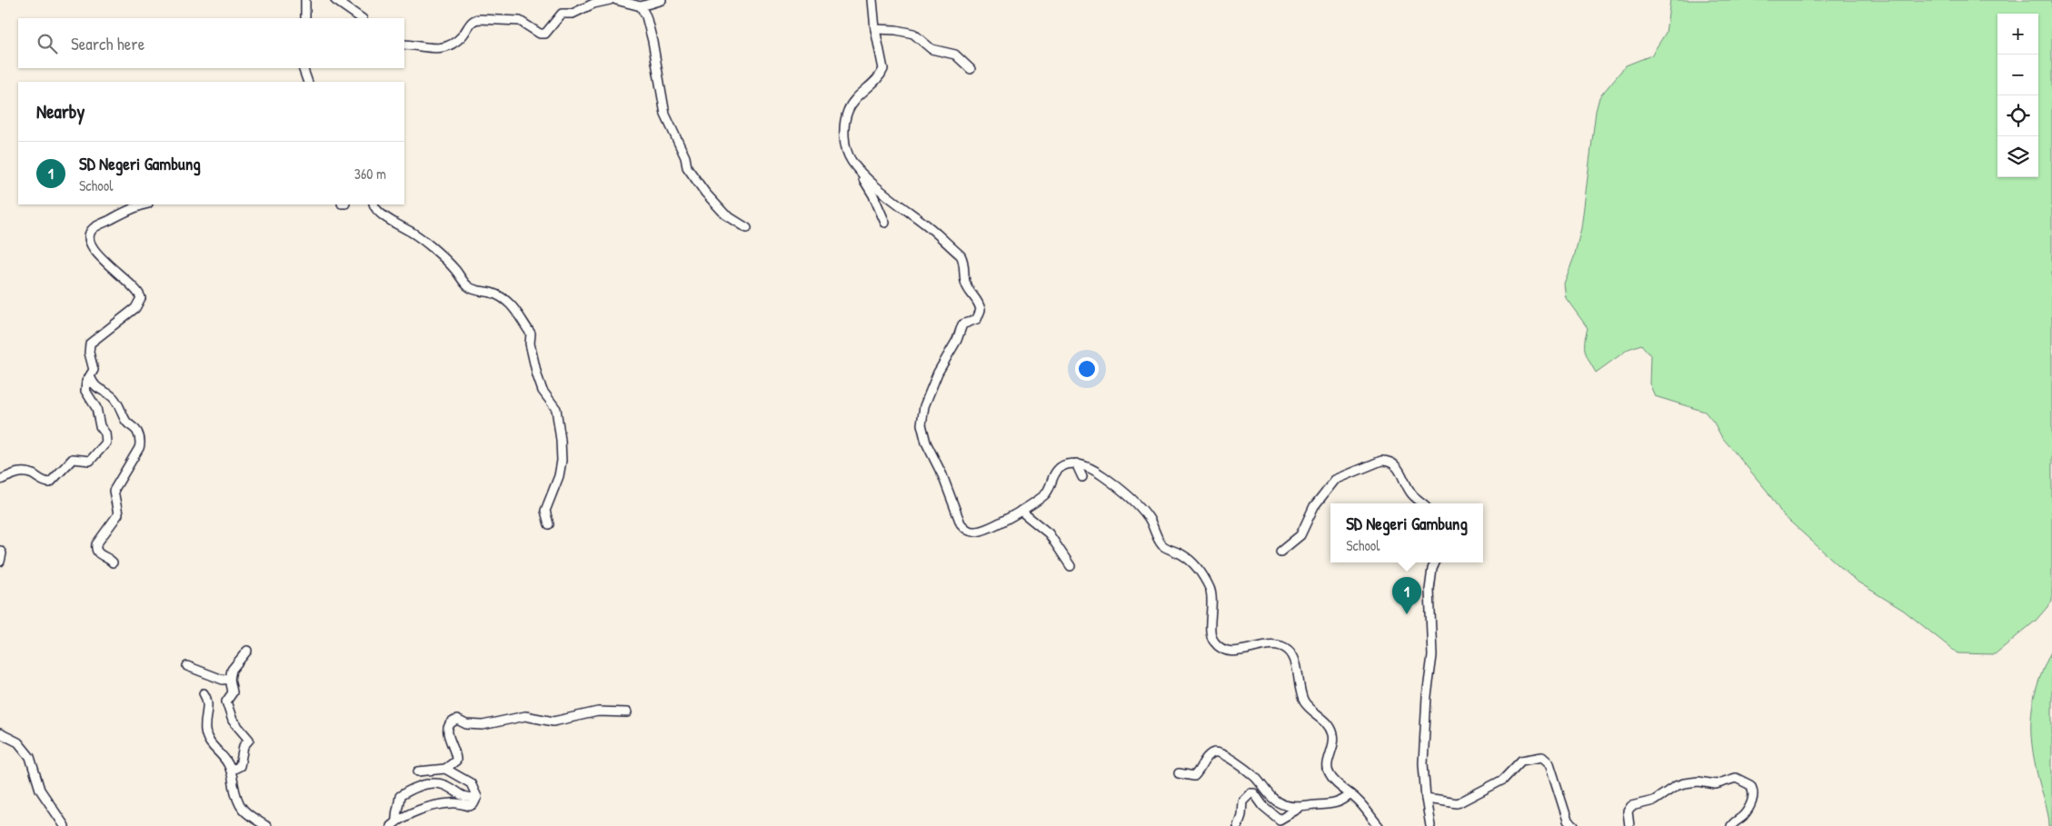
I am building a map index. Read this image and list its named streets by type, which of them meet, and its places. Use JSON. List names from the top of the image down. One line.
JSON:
{"page":{"map_buttons":["+","−"],"search":"Search here","heading":"Nearby","list":[{"mark":"1","name":"SD Negeri Gambung","note":"School","value":"360 m"}],"popup":["SD Negeri Gambung","School"],"pins":"1"}}
